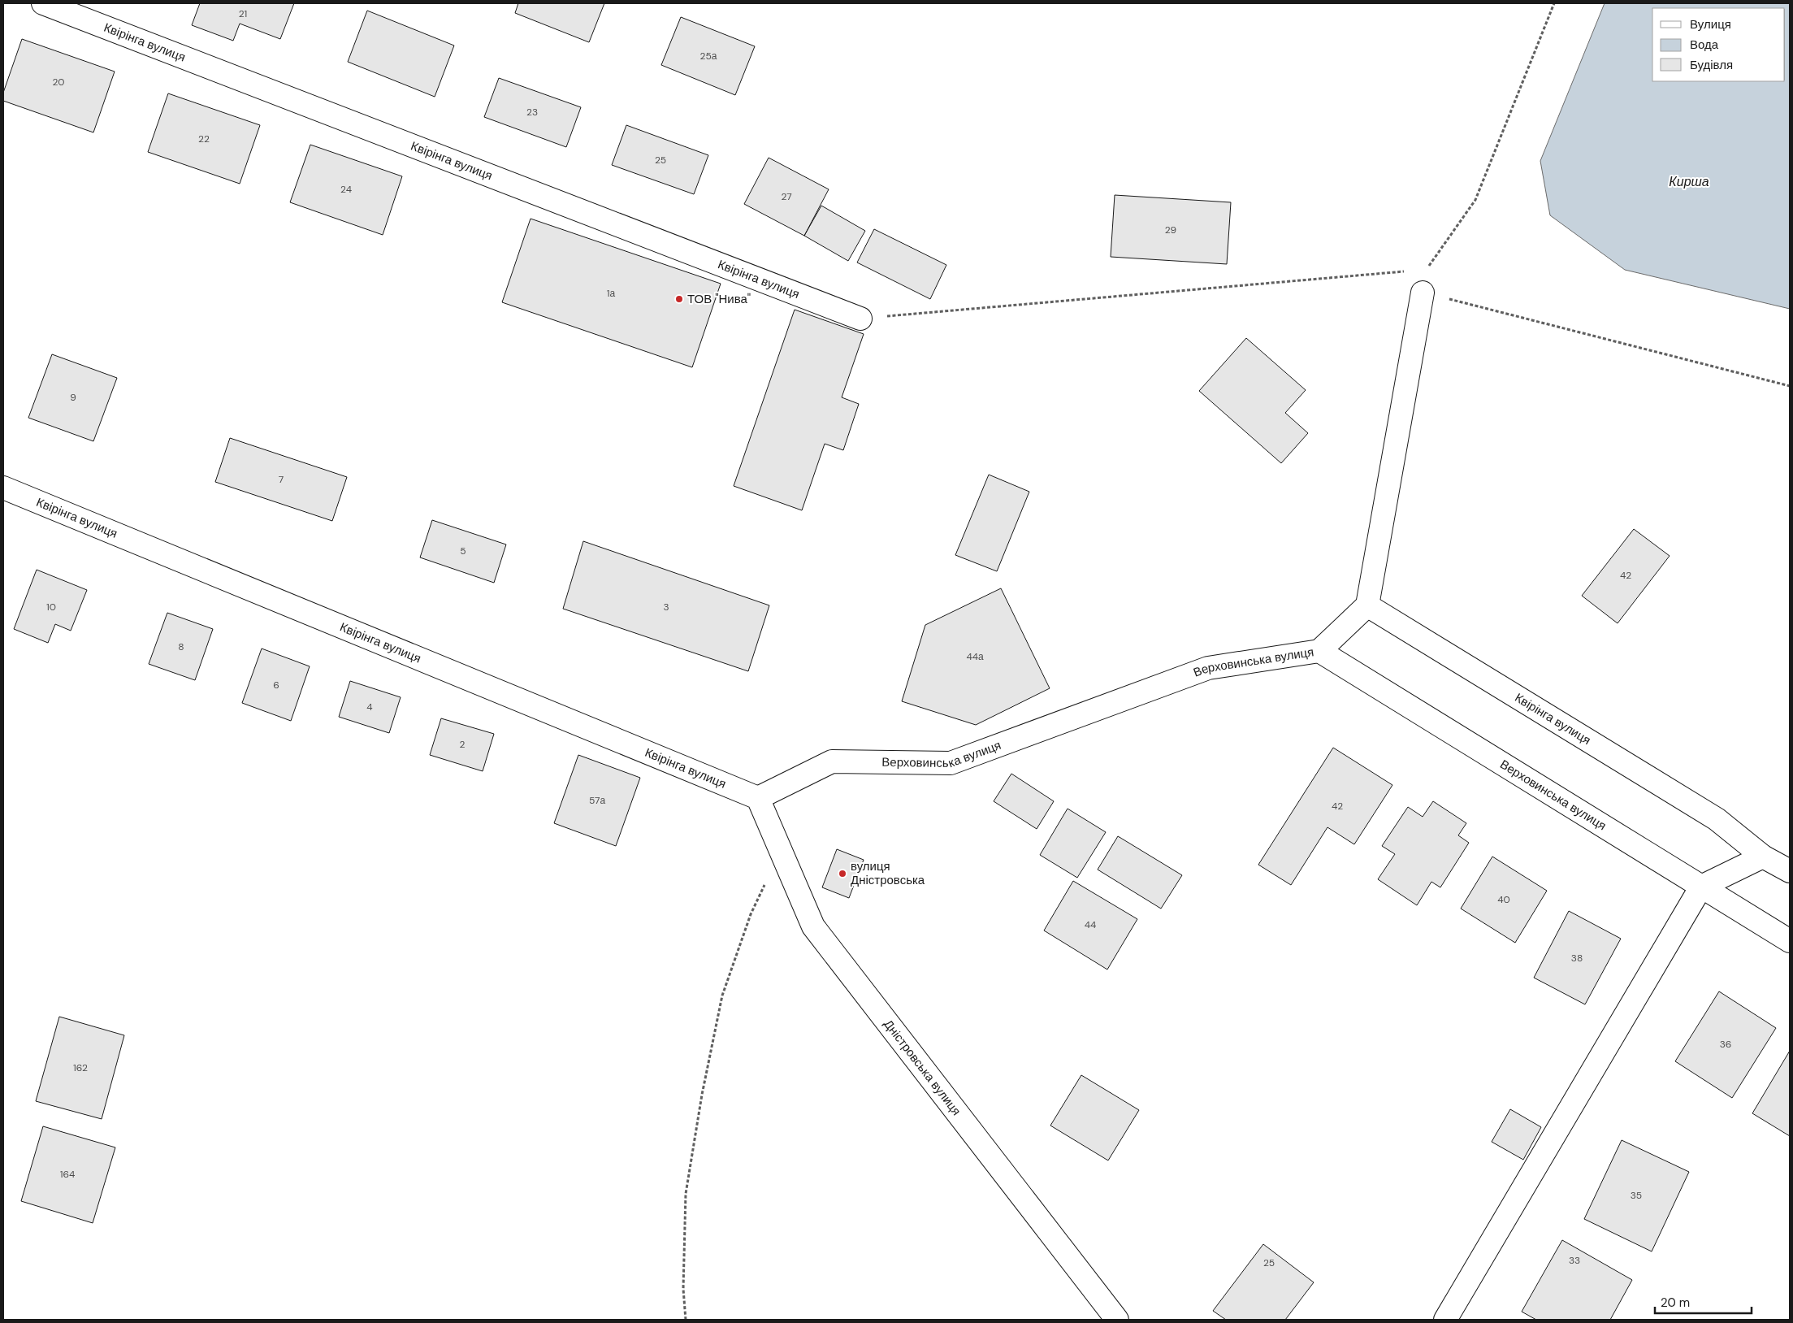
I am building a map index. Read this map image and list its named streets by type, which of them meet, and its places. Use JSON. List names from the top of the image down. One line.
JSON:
{"streets":{"street":["Квірінга вулиця","Верховинська вулиця","Дністровська вулиця"]},"crossings":[["Квірінга вулиця","Верховинська вулиця"],["Квірінга вулиця","Дністровська вулиця"],["Верховинська вулиця","Дністровська вулиця"]],"water":["Кирша"],"places":["ТОВ \"Нива\"","вулиця Дністровська"],"house_numbers":["21","25а","20","23","22","25","24","27","29","1а","9","7","5","42","10","3","8","44а","6","4","2","57а","42","40","44","38","36","162","164","35","33","25"],"legend":["Вулиця","Вода","Будівля"],"scale_bar":"20 m"}
